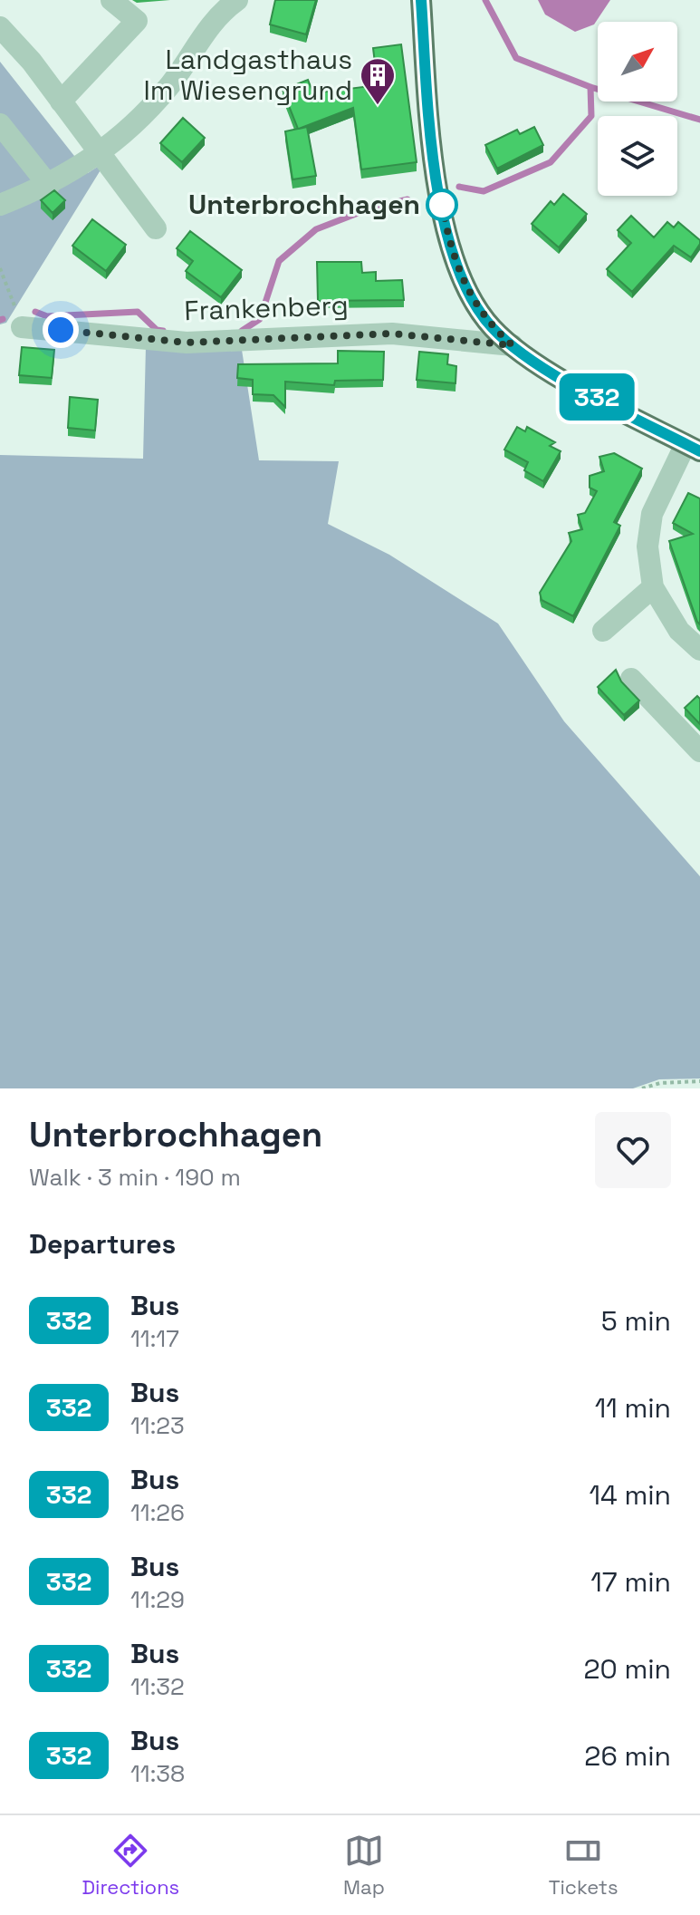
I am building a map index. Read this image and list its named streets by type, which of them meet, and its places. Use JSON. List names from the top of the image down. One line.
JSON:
{"streets":{"street":["Frankenberg"]},"places":{"building":["Landgasthaus Im Wiesengrund"],"other":["Unterbrochhagen"]},"lines":["bus line 332"],"north":"top right","page":{"on_map":"332","heading":[["Unterbrochhagen","Walk · 3 min · 190 m"],"Departures"],"list":[{"mark":"332","name":"Bus","note":"11:17","value":"5 min"},{"mark":"332","name":"Bus","note":"11:23","value":"11 min"},{"mark":"332","name":"Bus","note":"11:26","value":"14 min"},{"mark":"332","name":"Bus","note":"11:29","value":"17 min"},{"mark":"332","name":"Bus","note":"11:32","value":"20 min"},{"mark":"332","name":"Bus","note":"11:38","value":"26 min"}],"tabs":["Directions","Map","Tickets"]}}
